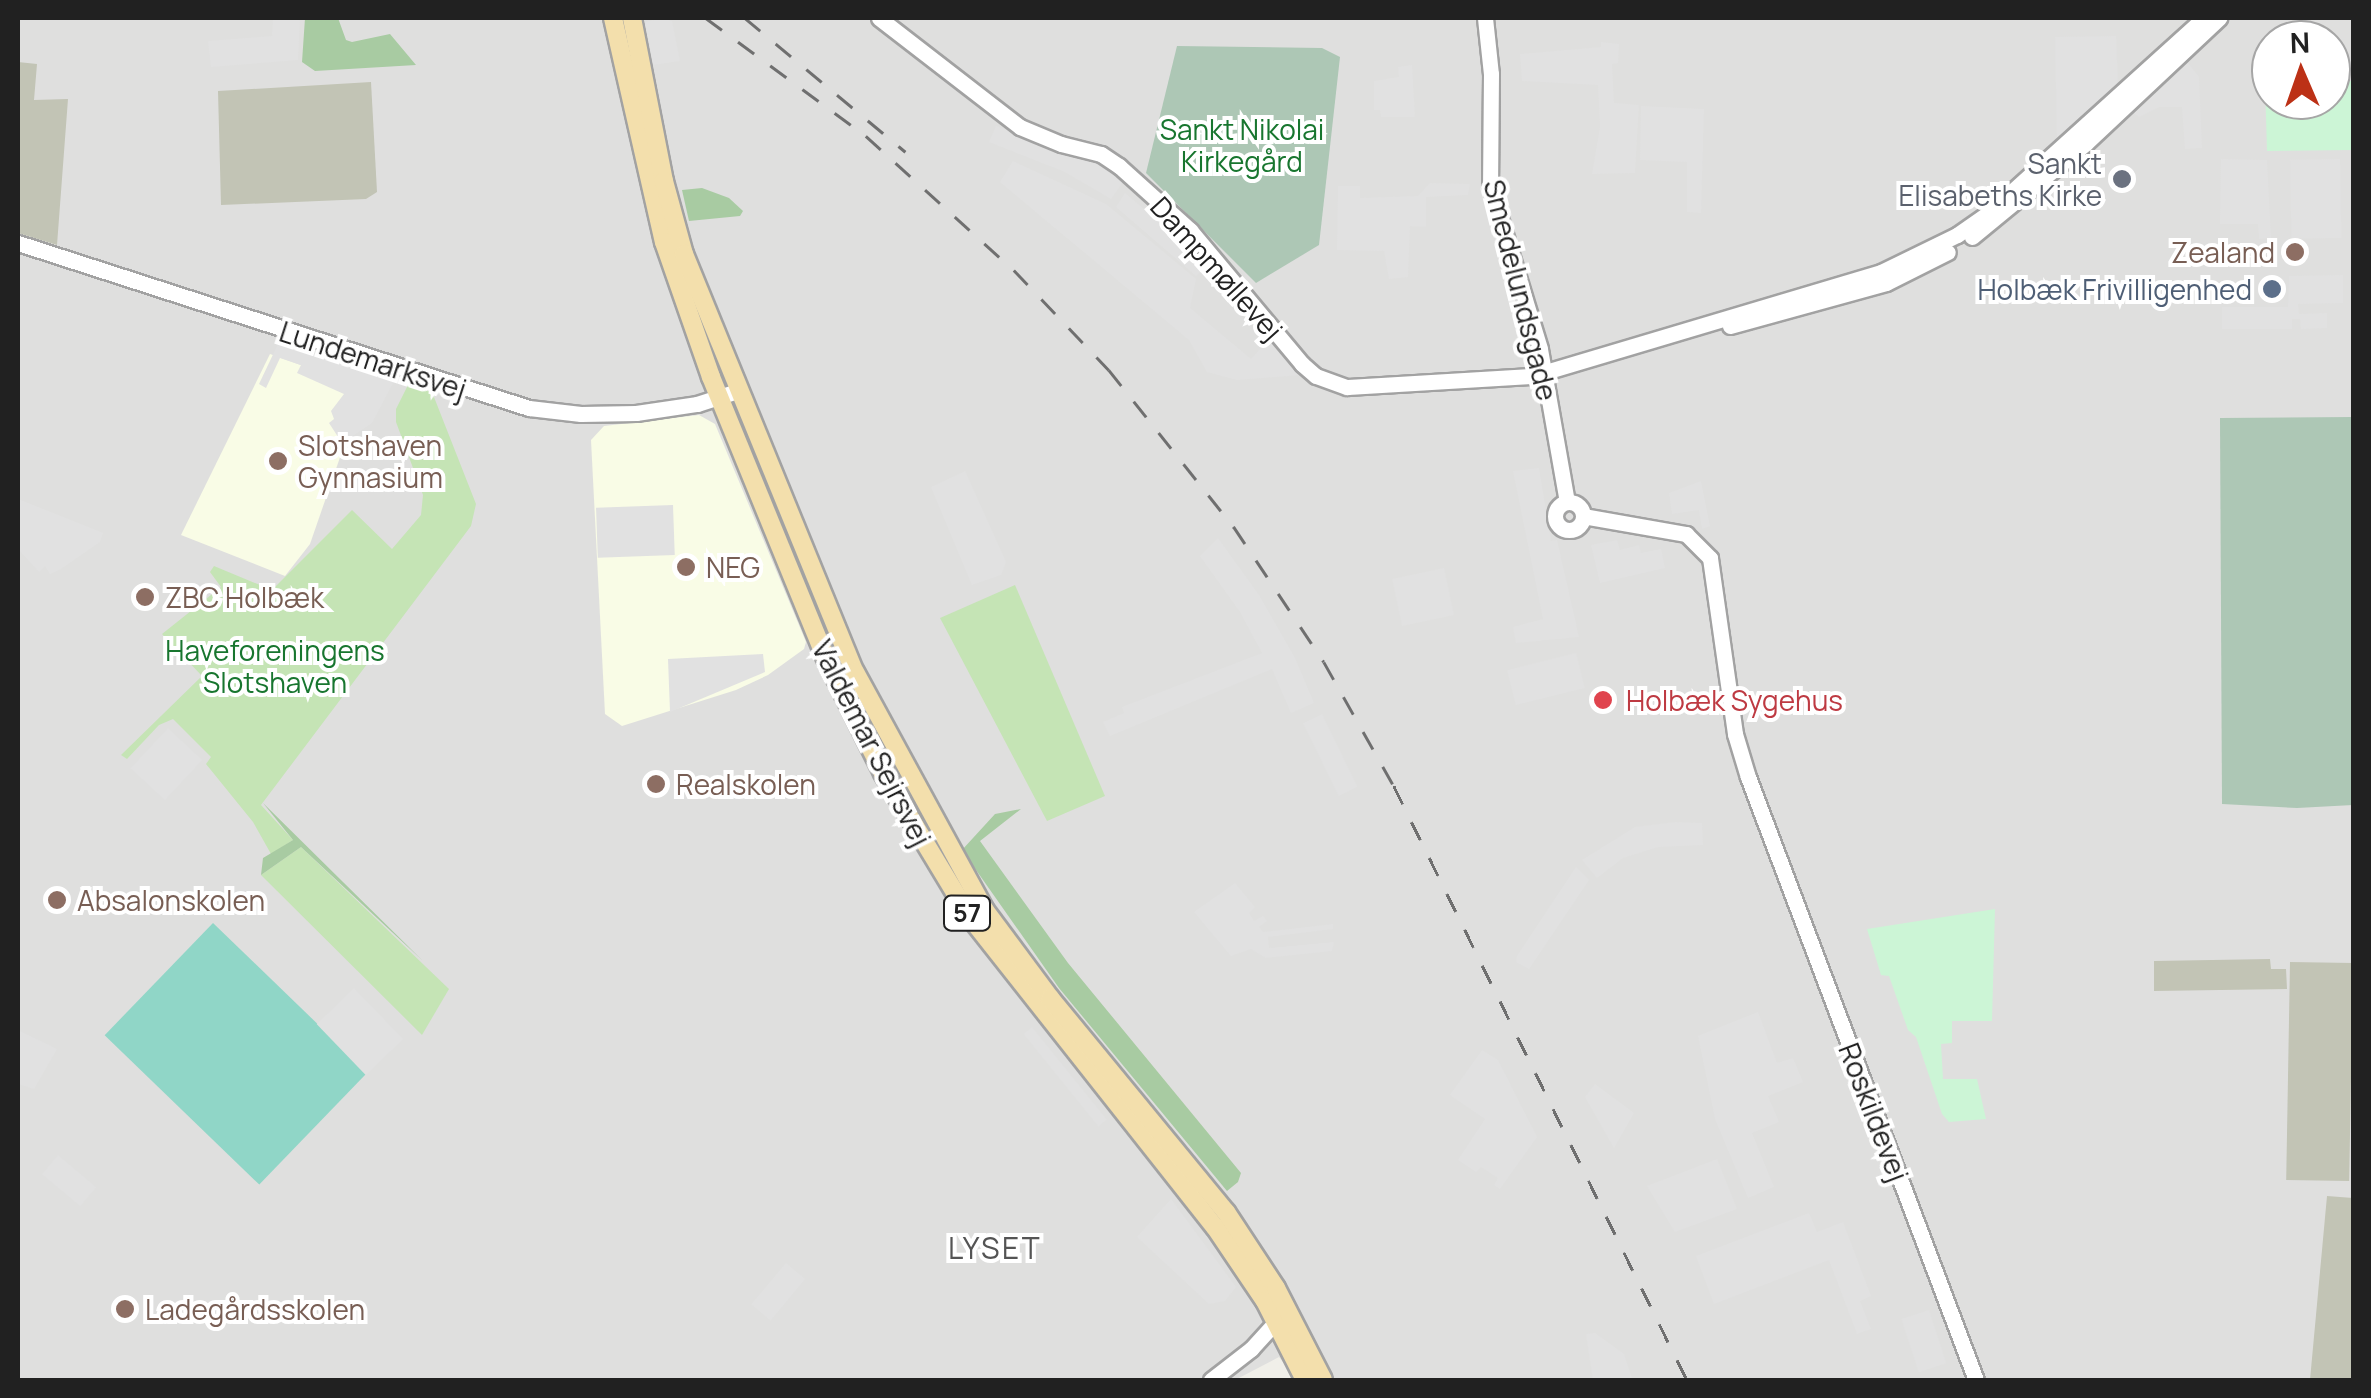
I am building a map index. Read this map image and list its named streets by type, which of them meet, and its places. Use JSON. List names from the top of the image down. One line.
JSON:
{"streets":{"main road":["Valdemar Sejrsvej","57"],"street":["Dampmøllevej","Smedelundsgade","Lundemarksvej","Roskildevej"]},"crossings":[["Dampmøllevej","Smedelundsgade"],["Smedelundsgade","Roskildevej"],["Lundemarksvej","Valdemar Sejrsvej"]],"districts":["LYSET"],"parks":["Sankt Nikolai Kirkegård","Haveforeningens Slotshaven"],"places":["Sankt Elisabeths Kirke","Zealand","Holbæk Frivilligenhed","Slotshaven Gynnasium","NEG","ZBC Holbæk","Holbæk Sygehus","Realskolen","Absalonskolen","Ladegårdsskolen"],"north":"top"}
